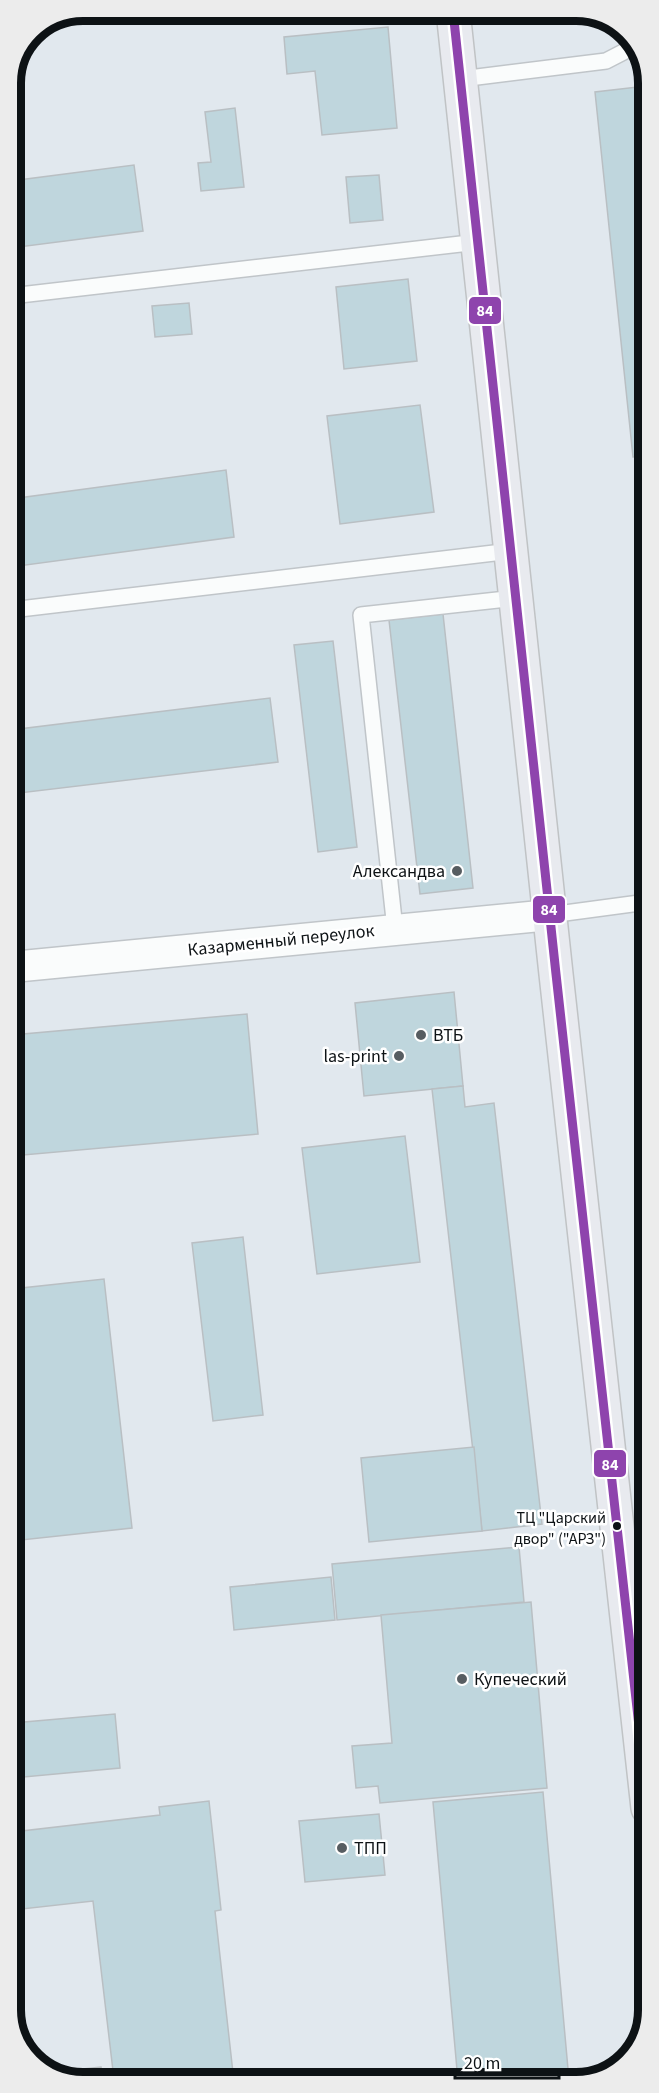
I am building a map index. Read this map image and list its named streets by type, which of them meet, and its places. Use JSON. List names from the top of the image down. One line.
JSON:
{"streets":{"street":["Казарменный переулок"]},"places":["Александва","ВТБ","las-print","ТЦ \"Царский двор\" (\"АРЗ\")","Купеческий","ТПП"],"lines":["transit line 84"],"scale_bar":"20 m"}
